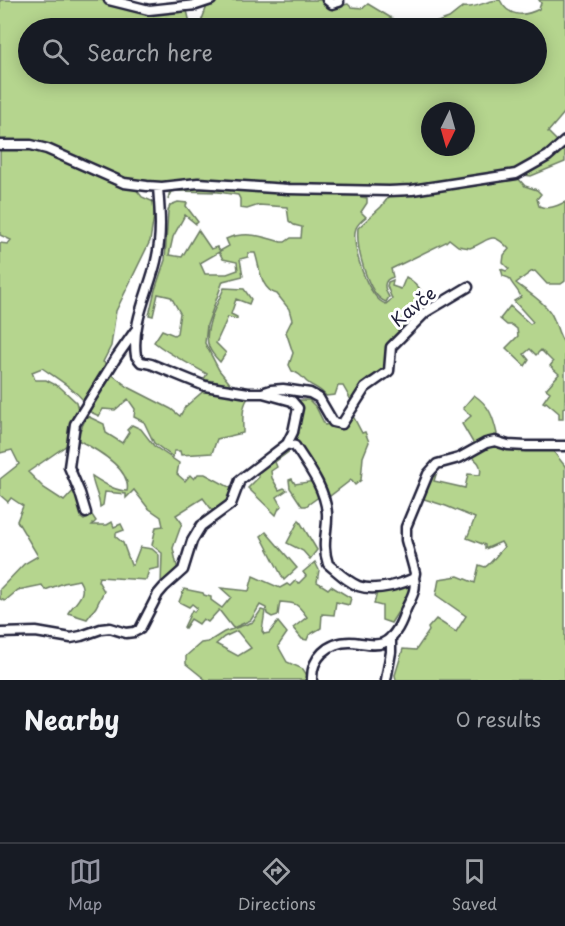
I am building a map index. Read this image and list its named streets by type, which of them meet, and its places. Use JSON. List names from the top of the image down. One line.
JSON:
{"streets":{"street":["Kavče"]},"north":"bottom","page":{"search":"Search here","heading":["Nearby","0 results"],"nav":["Map","Directions","Saved"]}}
